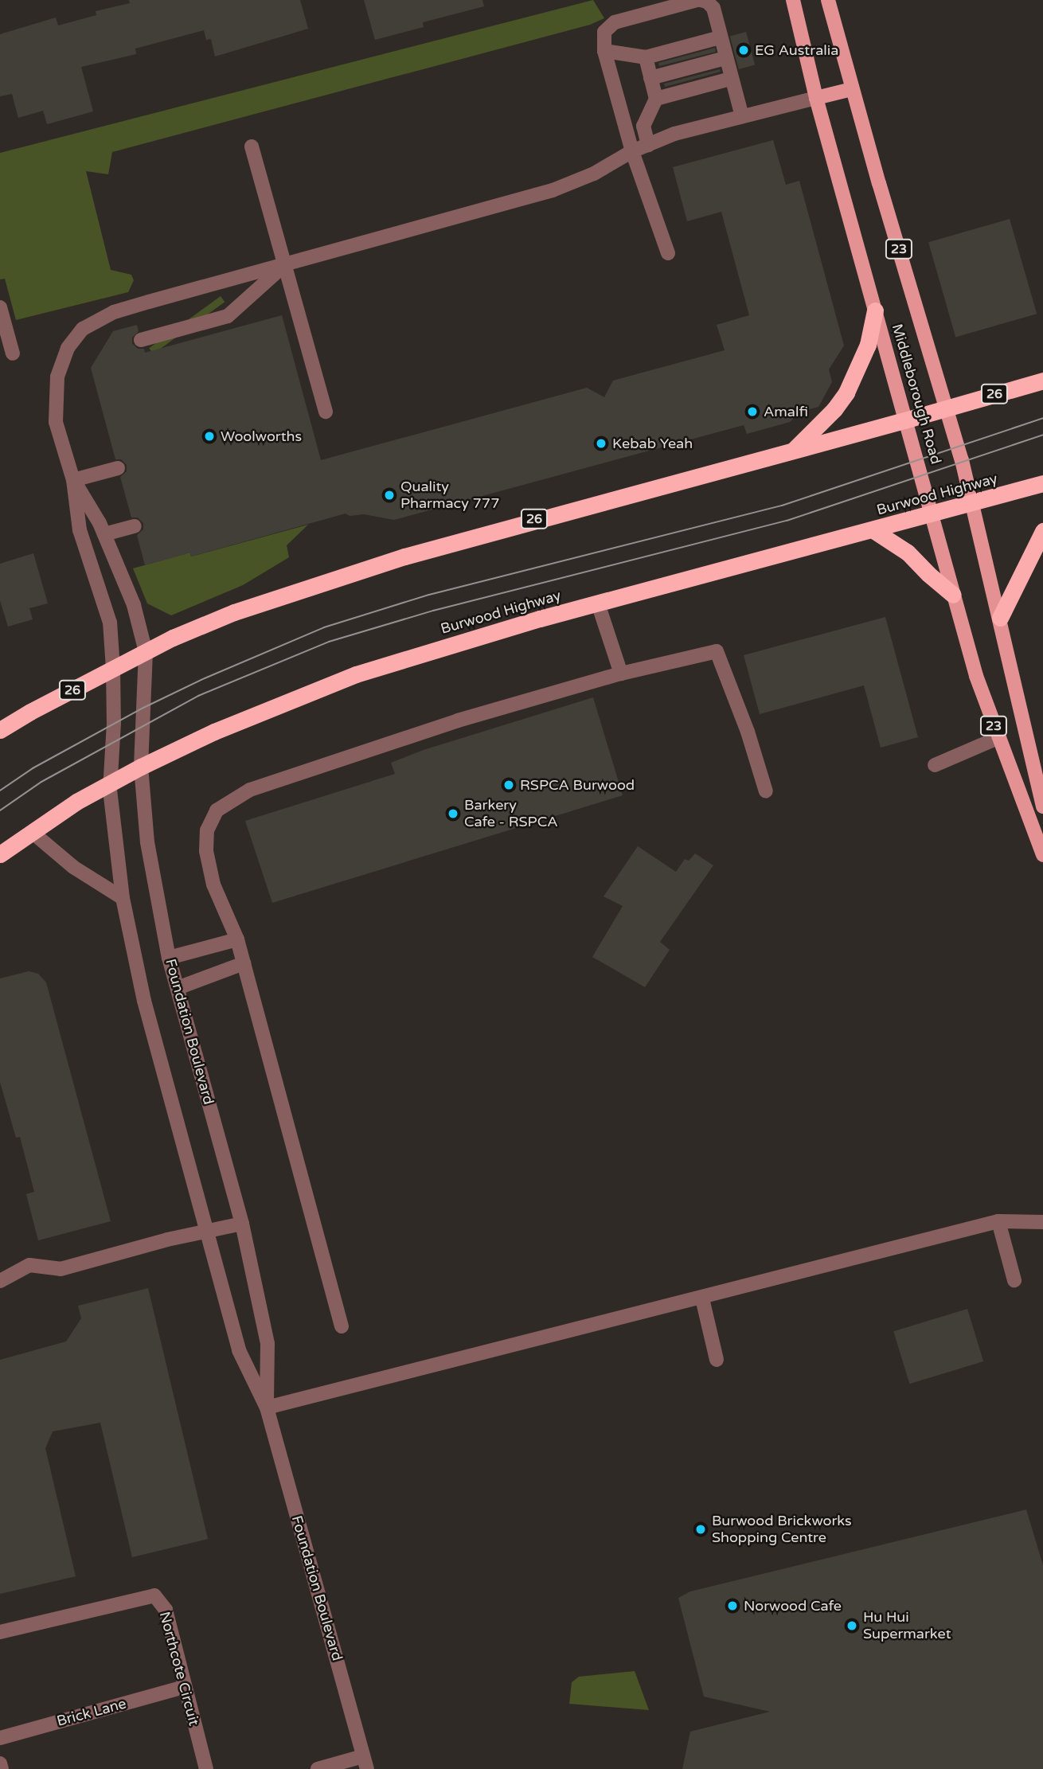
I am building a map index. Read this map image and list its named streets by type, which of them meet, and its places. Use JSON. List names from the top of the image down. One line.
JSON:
{"streets":{"highway":["26","Burwood Highway"],"main road":["23","Middleborough Road"],"street":["Foundation Boulevard","Northcote Circuit","Brick Lane"]},"crossings":[["Middleborough Road","26"],["Middleborough Road","Burwood Highway"],["26","Foundation Boulevard"],["Burwood Highway","Foundation Boulevard"],["Northcote Circuit","Brick Lane"]],"places":["EG Australia","Amalfi","Woolworths","Kebab Yeah","Quality Pharmacy 777","RSPCA Burwood","Barkery Cafe - RSPCA","Burwood Brickworks Shopping Centre","Norwood Cafe","Hu Hui Supermarket"]}
